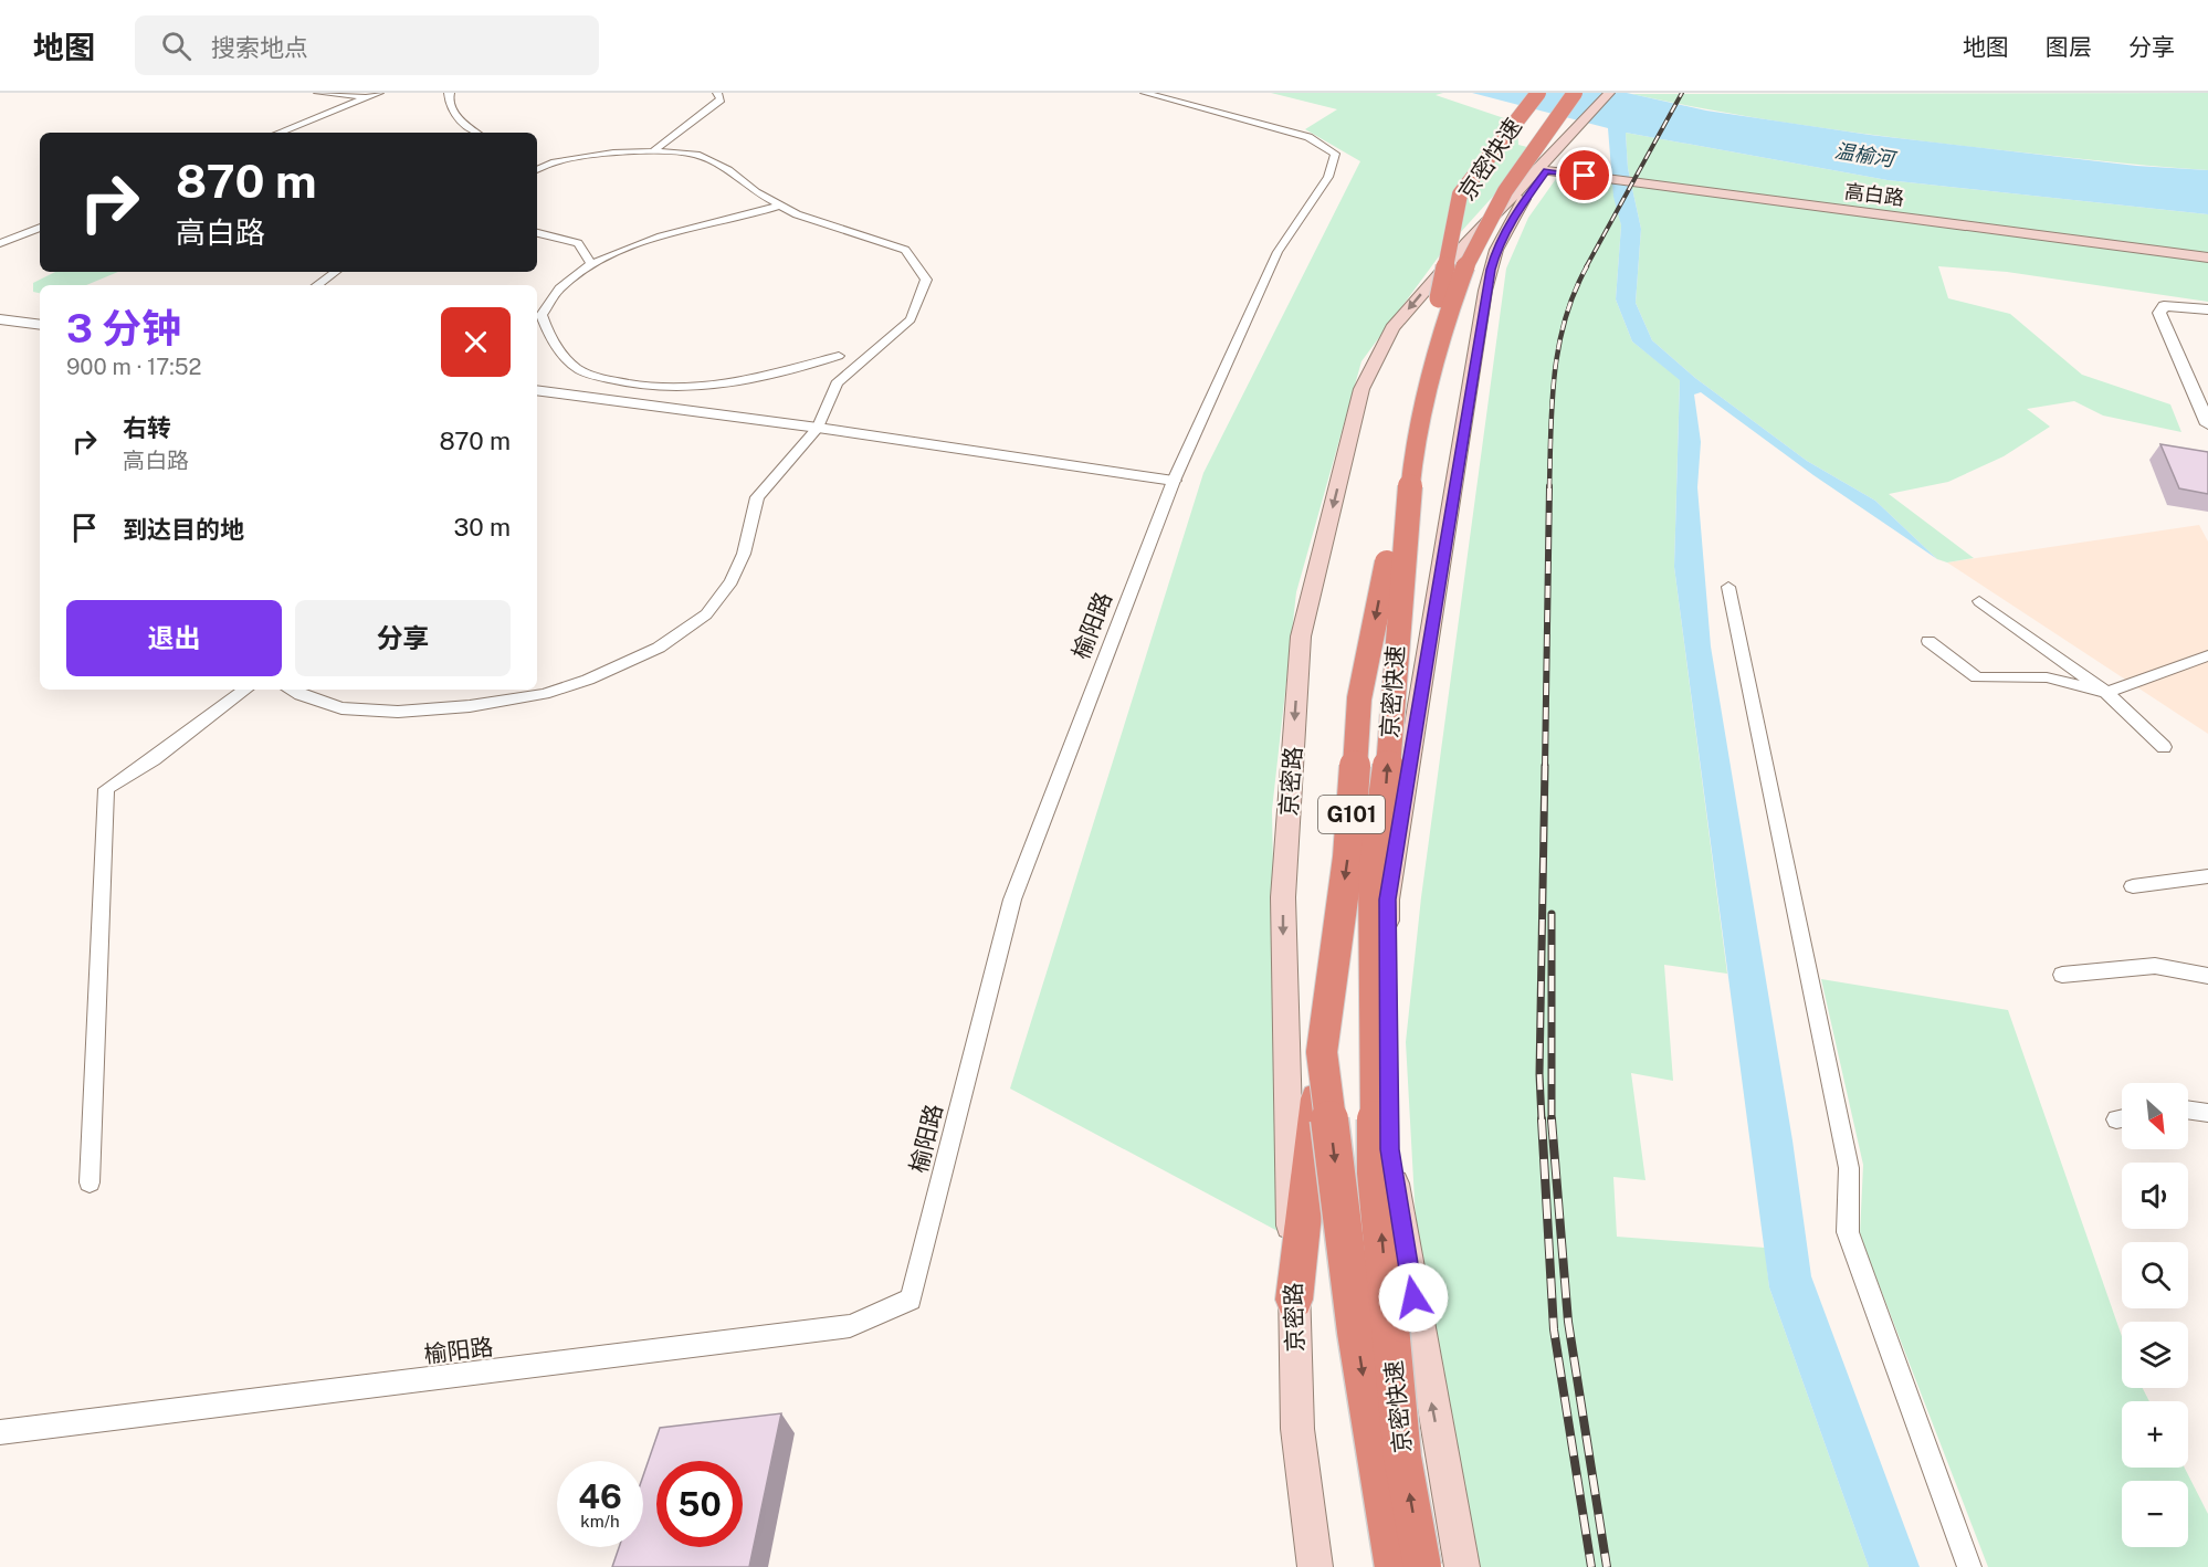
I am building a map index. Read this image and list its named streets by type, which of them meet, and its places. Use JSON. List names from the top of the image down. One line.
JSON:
{"streets":{"highway":["京密快速","G101"],"main road":["高白路","京密路"],"street":["榆阳路"]},"crossings":[["高白路","京密路"]],"water":["温榆河"],"north":"bottom right","page":{"header":"地图","search":"搜索地点","nav":["地图","图层","分享"],"turn":["870 m","高白路"],"heading":["3 分钟","900 m · 17:52"],"list":[{"name":"右转","note":"高白路","value":"870 m"},{"name":"到达目的地","value":"30 m"}],"buttons":["退出","分享"],"map_buttons":["+","−"],"speed":"46 km/h","limit":"50"}}
